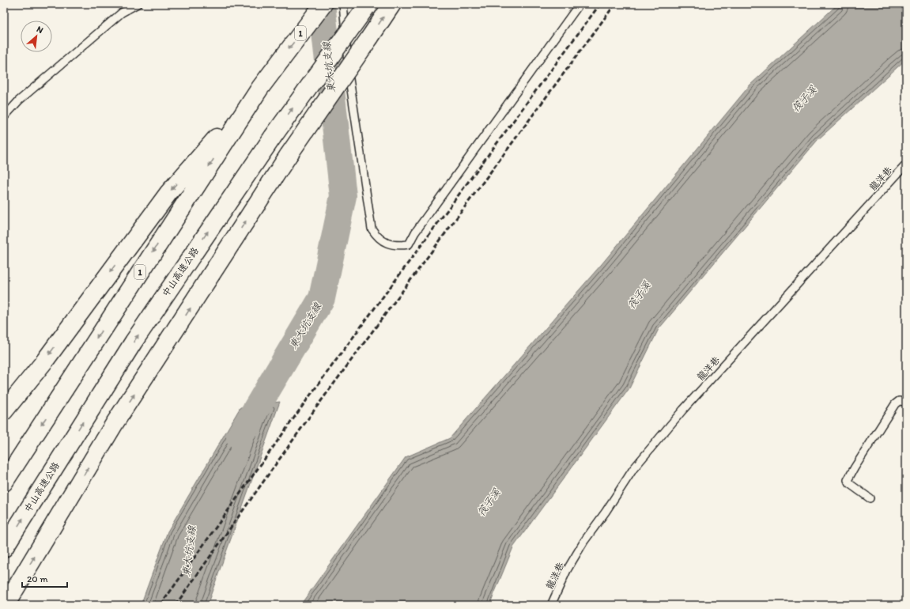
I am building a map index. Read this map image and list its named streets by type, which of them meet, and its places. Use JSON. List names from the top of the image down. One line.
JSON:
{"streets":{"highway":["1","中山高速公路"],"lane":["龍洋巷"]},"water":["東大坑支線","筏子溪"],"scale_bar":"20 m","north":"top right"}
